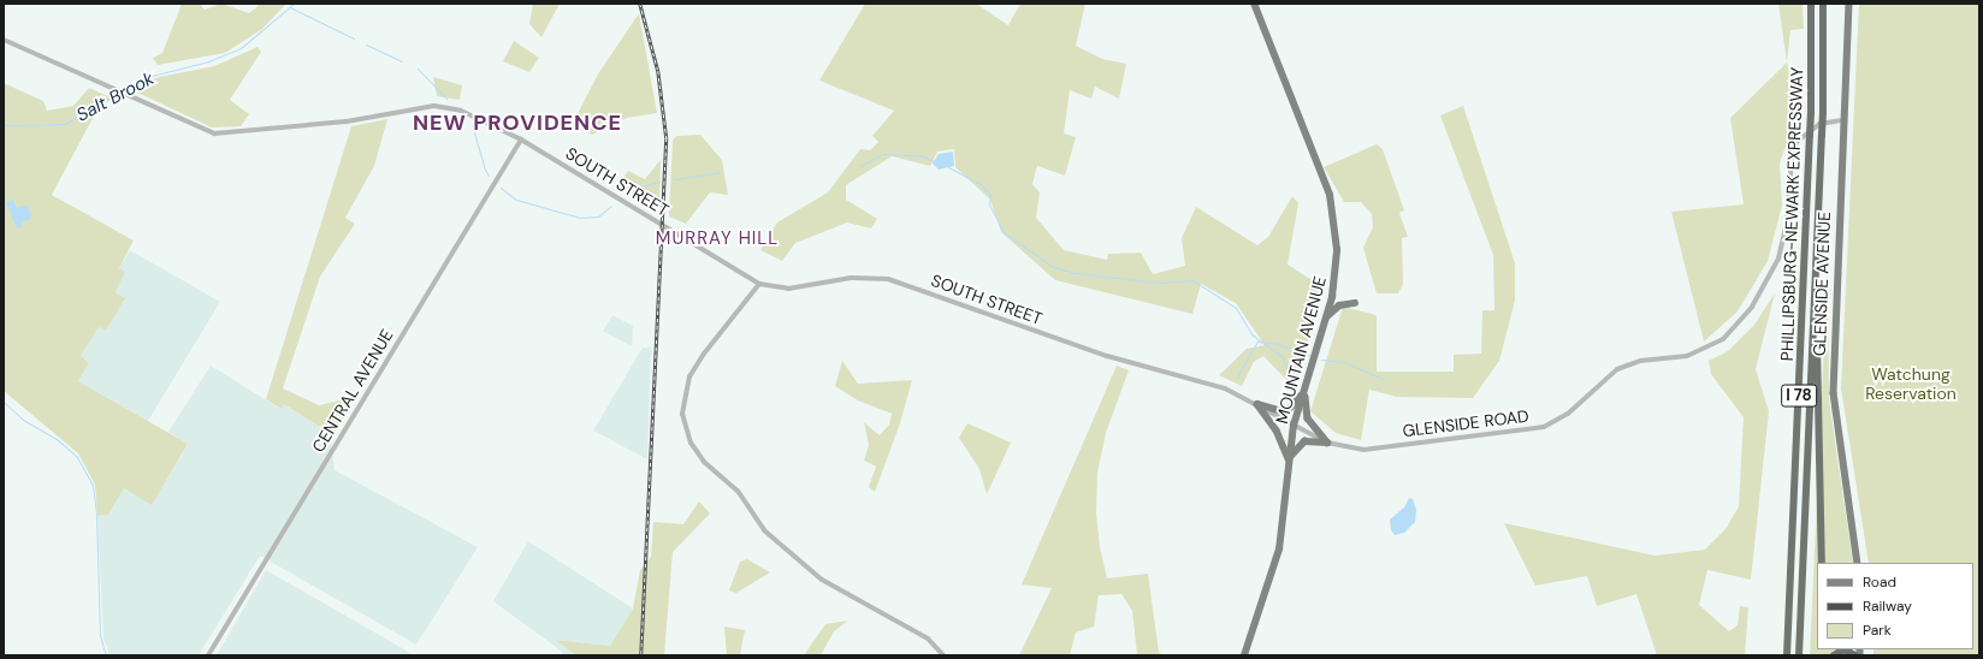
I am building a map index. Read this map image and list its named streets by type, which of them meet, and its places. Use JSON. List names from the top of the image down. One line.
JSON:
{"streets":{"highway":["PHILLIPSBURG-NEWARK EXPRESSWAY","I 78"],"main road":["GLENSIDE AVENUE","MOUNTAIN AVENUE"],"street":["SOUTH STREET","CENTRAL AVENUE","GLENSIDE ROAD"]},"crossings":[["SOUTH STREET","MOUNTAIN AVENUE"],["SOUTH STREET","CENTRAL AVENUE"],["SOUTH STREET","GLENSIDE ROAD"],["GLENSIDE AVENUE","GLENSIDE ROAD"],["MOUNTAIN AVENUE","GLENSIDE ROAD"]],"districts":["NEW PROVIDENCE","MURRAY HILL"],"water":["Salt Brook"],"parks":["Watchung Reservation"],"legend":["Road","Railway","Park"]}
